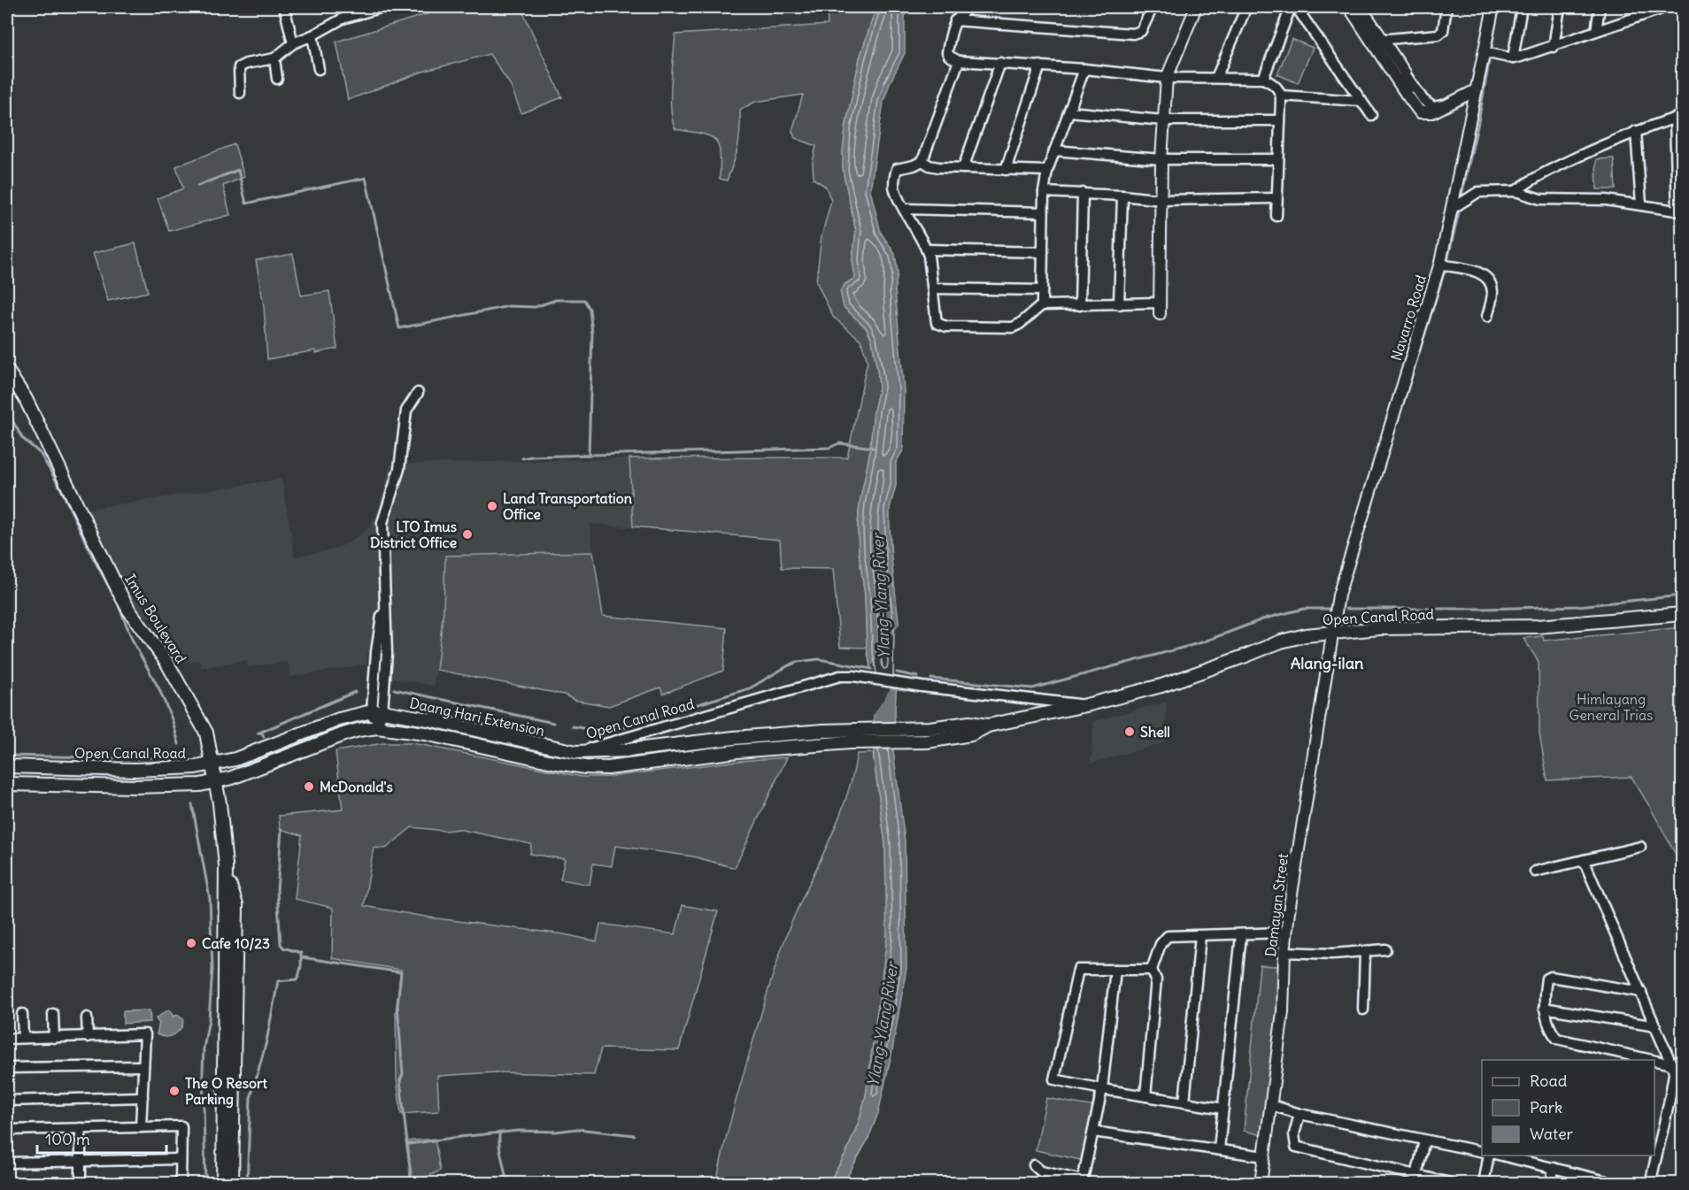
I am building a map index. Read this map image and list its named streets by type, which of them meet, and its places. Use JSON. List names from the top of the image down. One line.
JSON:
{"streets":{"main road":["Open Canal Road","Imus Boulevard","Daang Hari Extension"],"street":["Navarro Road","Damayan Street"]},"crossings":[["Navarro Road","Open Canal Road"],["Navarro Road","Damayan Street"],["Open Canal Road","Imus Boulevard"],["Open Canal Road","Daang Hari Extension"],["Open Canal Road","Damayan Street"]],"districts":["Alang-ilan"],"water":["Ylang-Ylang River"],"parks":["Himlayang General Trias"],"places":["Land Transportation Office","LTO Imus District Office","Shell","McDonald's","Cafe 10/23","The O Resort Parking"],"legend":["Road","Park","Water"],"scale_bar":"100 m"}
